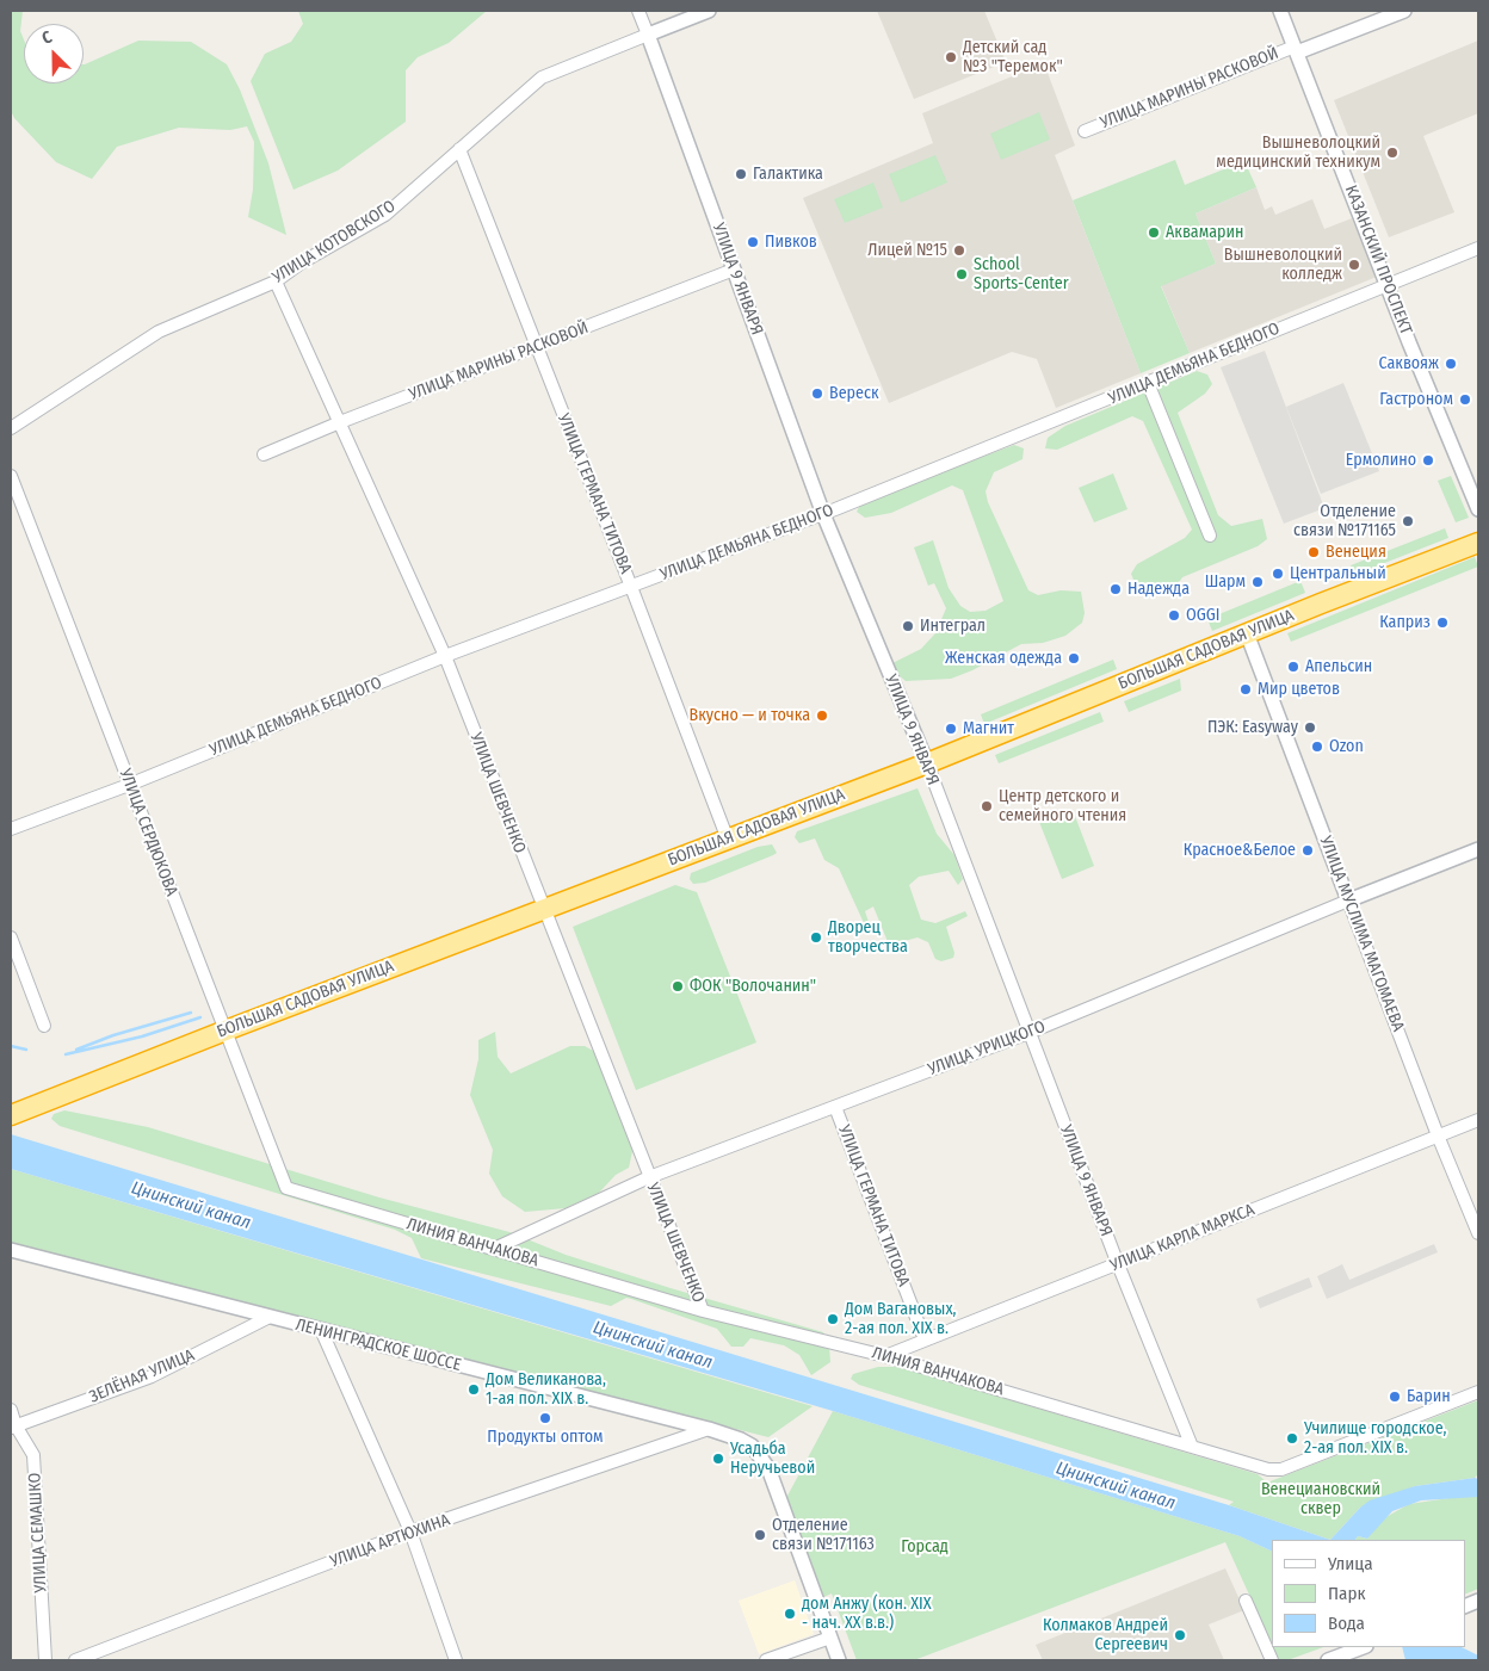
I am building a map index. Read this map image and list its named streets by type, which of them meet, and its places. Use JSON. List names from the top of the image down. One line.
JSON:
{"streets":{"highway":["БОЛЬШАЯ САДОВАЯ УЛИЦА"],"street":["УЛИЦА МАРИНЫ РАСКОВОЙ","УЛИЦА КОТОВСКОГО","КАЗАНСКИЙ ПРОСПЕКТ","УЛИЦА 9 ЯНВАРЯ","УЛИЦА ДЕМЬЯНА БЕДНОГО","УЛИЦА ГЕРМАНА ТИТОВА","УЛИЦА ШЕВЧЕНКО","УЛИЦА СЕРДЮКОВА","УЛИЦА МУСЛИМА МАГОМАЕВА","УЛИЦА УРИЦКОГО","УЛИЦА КАРЛА МАРКСА","ЛИНИЯ ВАНЧАКОВА","ЛЕНИНГРАДСКОЕ ШОССЕ","ЗЕЛЁНАЯ УЛИЦА","УЛИЦА СЕМАШКО","УЛИЦА АРТЮХИНА"]},"crossings":[["УЛИЦА МАРИНЫ РАСКОВОЙ","КАЗАНСКИЙ ПРОСПЕКТ"],["УЛИЦА МАРИНЫ РАСКОВОЙ","УЛИЦА 9 ЯНВАРЯ"],["УЛИЦА МАРИНЫ РАСКОВОЙ","УЛИЦА ГЕРМАНА ТИТОВА"],["УЛИЦА МАРИНЫ РАСКОВОЙ","УЛИЦА ШЕВЧЕНКО"],["УЛИЦА КОТОВСКОГО","УЛИЦА 9 ЯНВАРЯ"],["УЛИЦА КОТОВСКОГО","УЛИЦА ГЕРМАНА ТИТОВА"],["УЛИЦА КОТОВСКОГО","УЛИЦА ШЕВЧЕНКО"],["КАЗАНСКИЙ ПРОСПЕКТ","УЛИЦА ДЕМЬЯНА БЕДНОГО"],["УЛИЦА 9 ЯНВАРЯ","УЛИЦА ДЕМЬЯНА БЕДНОГО"],["УЛИЦА 9 ЯНВАРЯ","БОЛЬШАЯ САДОВАЯ УЛИЦА"],["УЛИЦА 9 ЯНВАРЯ","УЛИЦА УРИЦКОГО"],["УЛИЦА 9 ЯНВАРЯ","УЛИЦА КАРЛА МАРКСА"],["УЛИЦА 9 ЯНВАРЯ","ЛИНИЯ ВАНЧАКОВА"],["УЛИЦА ДЕМЬЯНА БЕДНОГО","УЛИЦА ГЕРМАНА ТИТОВА"],["УЛИЦА ДЕМЬЯНА БЕДНОГО","УЛИЦА ШЕВЧЕНКО"],["УЛИЦА ДЕМЬЯНА БЕДНОГО","УЛИЦА СЕРДЮКОВА"],["УЛИЦА ГЕРМАНА ТИТОВА","БОЛЬШАЯ САДОВАЯ УЛИЦА"],["УЛИЦА ГЕРМАНА ТИТОВА","УЛИЦА УРИЦКОГО"],["УЛИЦА ГЕРМАНА ТИТОВА","УЛИЦА КАРЛА МАРКСА"],["БОЛЬШАЯ САДОВАЯ УЛИЦА","УЛИЦА ШЕВЧЕНКО"],["БОЛЬШАЯ САДОВАЯ УЛИЦА","УЛИЦА СЕРДЮКОВА"],["БОЛЬШАЯ САДОВАЯ УЛИЦА","УЛИЦА МУСЛИМА МАГОМАЕВА"],["УЛИЦА ШЕВЧЕНКО","УЛИЦА УРИЦКОГО"],["УЛИЦА ШЕВЧЕНКО","ЛИНИЯ ВАНЧАКОВА"],["УЛИЦА СЕРДЮКОВА","ЛИНИЯ ВАНЧАКОВА"],["УЛИЦА МУСЛИМА МАГОМАЕВА","УЛИЦА УРИЦКОГО"],["УЛИЦА МУСЛИМА МАГОМАЕВА","УЛИЦА КАРЛА МАРКСА"],["УЛИЦА УРИЦКОГО","ЛИНИЯ ВАНЧАКОВА"],["УЛИЦА КАРЛА МАРКСА","ЛИНИЯ ВАНЧАКОВА"],["ЛЕНИНГРАДСКОЕ ШОССЕ","ЗЕЛЁНАЯ УЛИЦА"],["ЛЕНИНГРАДСКОЕ ШОССЕ","УЛИЦА АРТЮХИНА"],["ЗЕЛЁНАЯ УЛИЦА","УЛИЦА СЕМАШКО"]],"water":["Цнинский канал"],"parks":["Венециановский сквер","Горсад"],"places":["Детский сад №3 \"Теремок\"","Вышневолоцкий медицинский техникум","Галактика","Аквамарин","Пивков","Лицей №15","Вышневолоцкий колледж","School Sports-Center","Саквояж","Вереск","Гастроном","Ермолино","Отделение связи №171165","Венеция","Центральный","Шарм","Надежда","OGGI","Каприз","Интеграл","Женская одежда","Апельсин","Мир цветов","Вкусно — и точка","ПЭК: Easyway","Магнит","Ozon","Центр детского и семейного чтения","Красное&Белое","Дворец творчества","ФОК \"Волочанин\"","Дом Вагановых, 2-ая пол. XIX в.","Дом Великанова, 1-ая пол. XIX в.","Барин","Продукты оптом","Училище городское, 2-ая пол. XIX в.","Усадьба Неручьевой","Отделение связи №171163","дом Анжу (кон. XIX - нач. XX в.в.)","Колмаков Андрей Сергеевич"],"legend":["Улица","Парк","Вода"],"north":"top left"}
